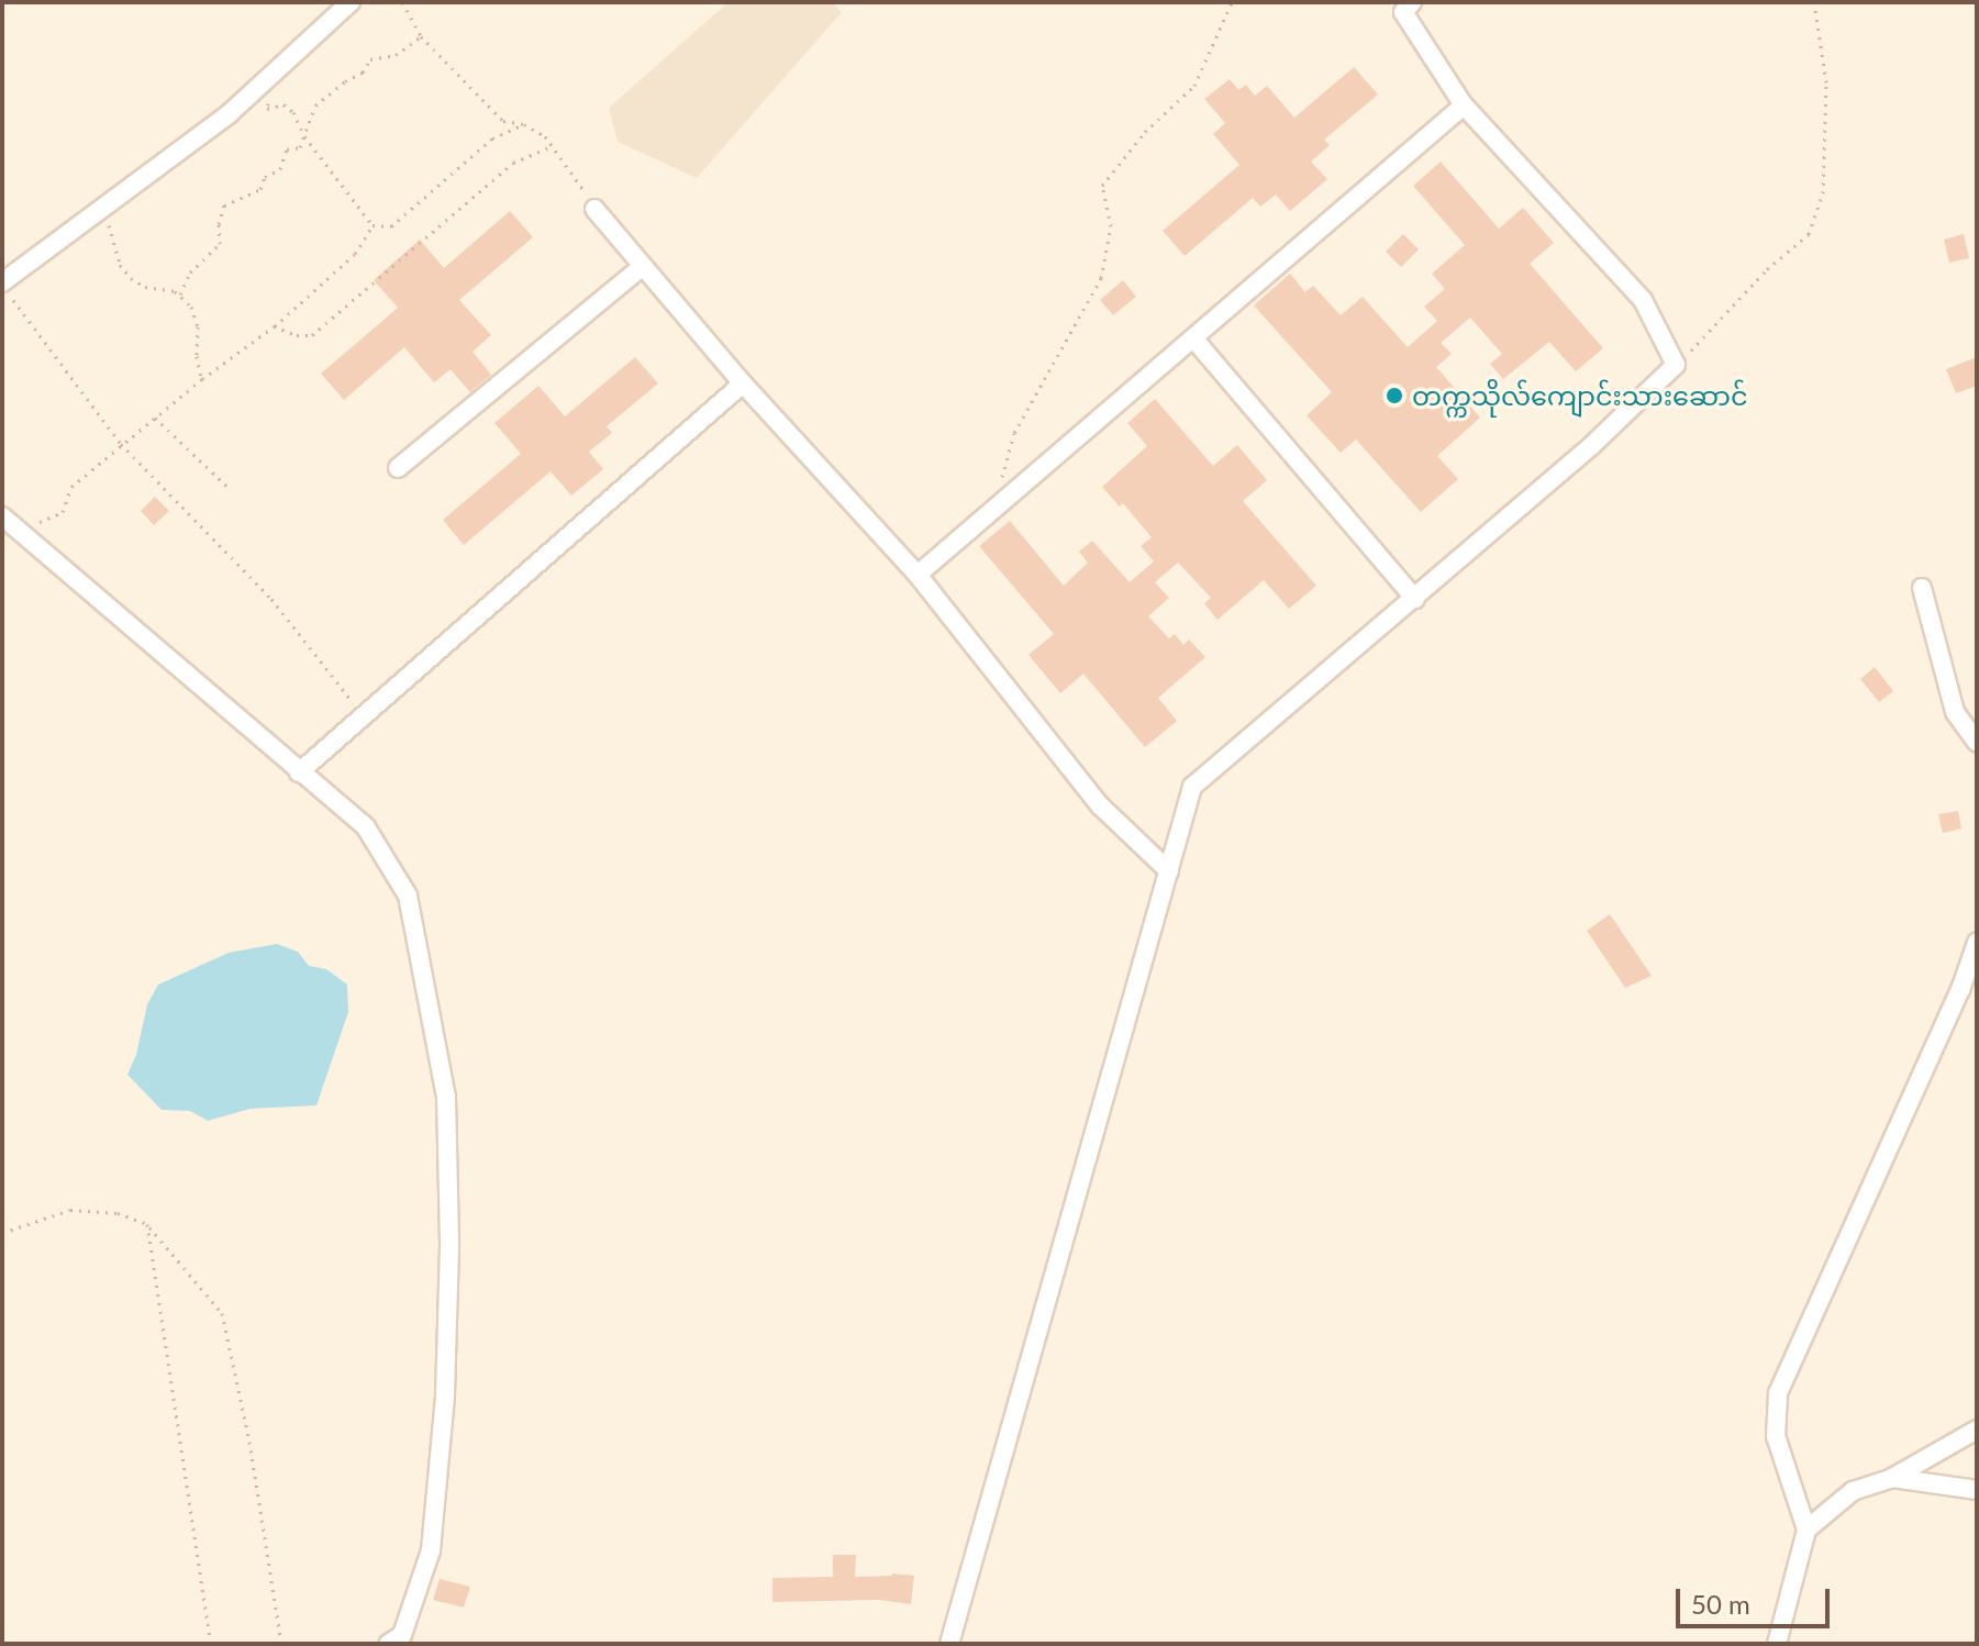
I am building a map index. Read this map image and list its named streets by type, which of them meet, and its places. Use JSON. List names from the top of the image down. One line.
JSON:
{"places":["တက္ကသိုလ်ကျောင်းသားဆောင်"],"scale_bar":"50 m"}
